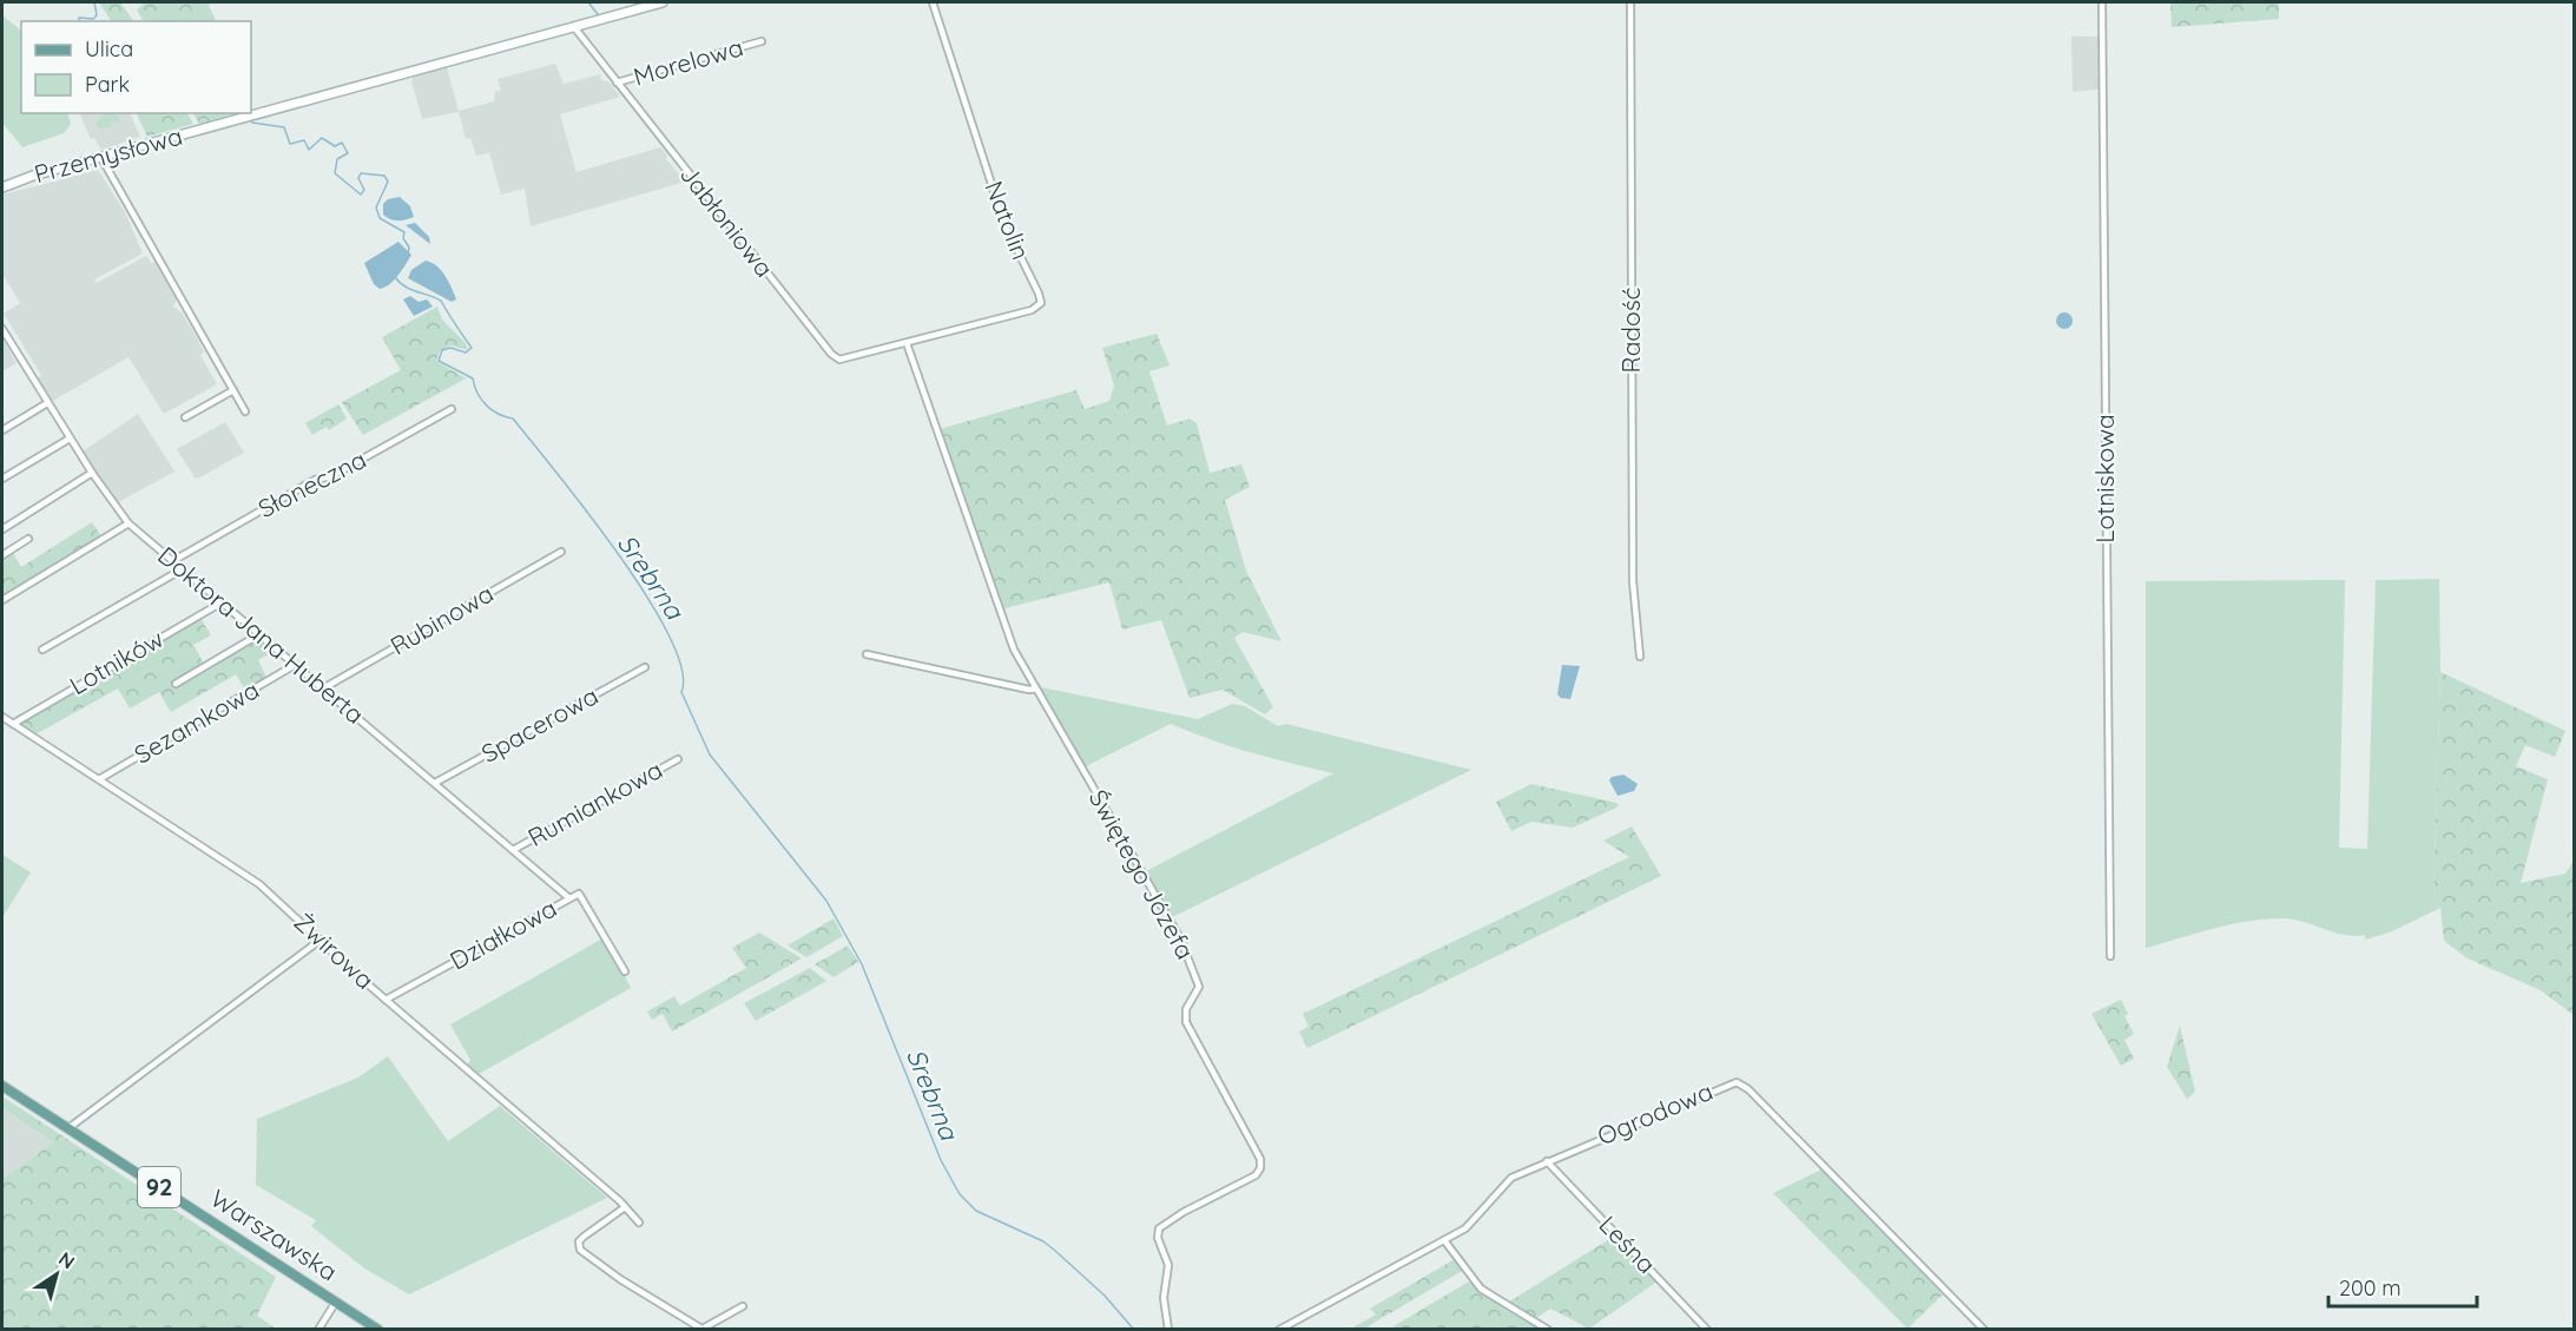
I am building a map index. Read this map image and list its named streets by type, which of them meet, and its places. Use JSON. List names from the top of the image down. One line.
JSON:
{"streets":{"main road":["92","Warszawska"],"street":["Morelowa","Przemysłowa","Natolin","Jabłoniowa","Radość","Lotniskowa","Słoneczna","Rubinowa","Doktora Jana Huberta","Lotników","Sezamkowa","Spacerowa","Rumiankowa","Świętego Józefa","Działkowa","Żwirowa","Ogrodowa","Leśna"]},"crossings":[["Morelowa","Jabłoniowa"],["Przemysłowa","Jabłoniowa"],["Natolin","Jabłoniowa"],["Natolin","Świętego Józefa"],["Jabłoniowa","Świętego Józefa"],["Słoneczna","Doktora Jana Huberta"],["Rubinowa","Doktora Jana Huberta"],["Doktora Jana Huberta","Lotników"],["Doktora Jana Huberta","Sezamkowa"],["Doktora Jana Huberta","Spacerowa"],["Doktora Jana Huberta","Rumiankowa"],["Doktora Jana Huberta","Działkowa"],["Lotników","Żwirowa"],["Sezamkowa","Żwirowa"],["Działkowa","Żwirowa"],["Ogrodowa","Leśna"]],"water":["Srebrna"],"legend":["Ulica","Park"],"scale_bar":"200 m","north":"top right"}
